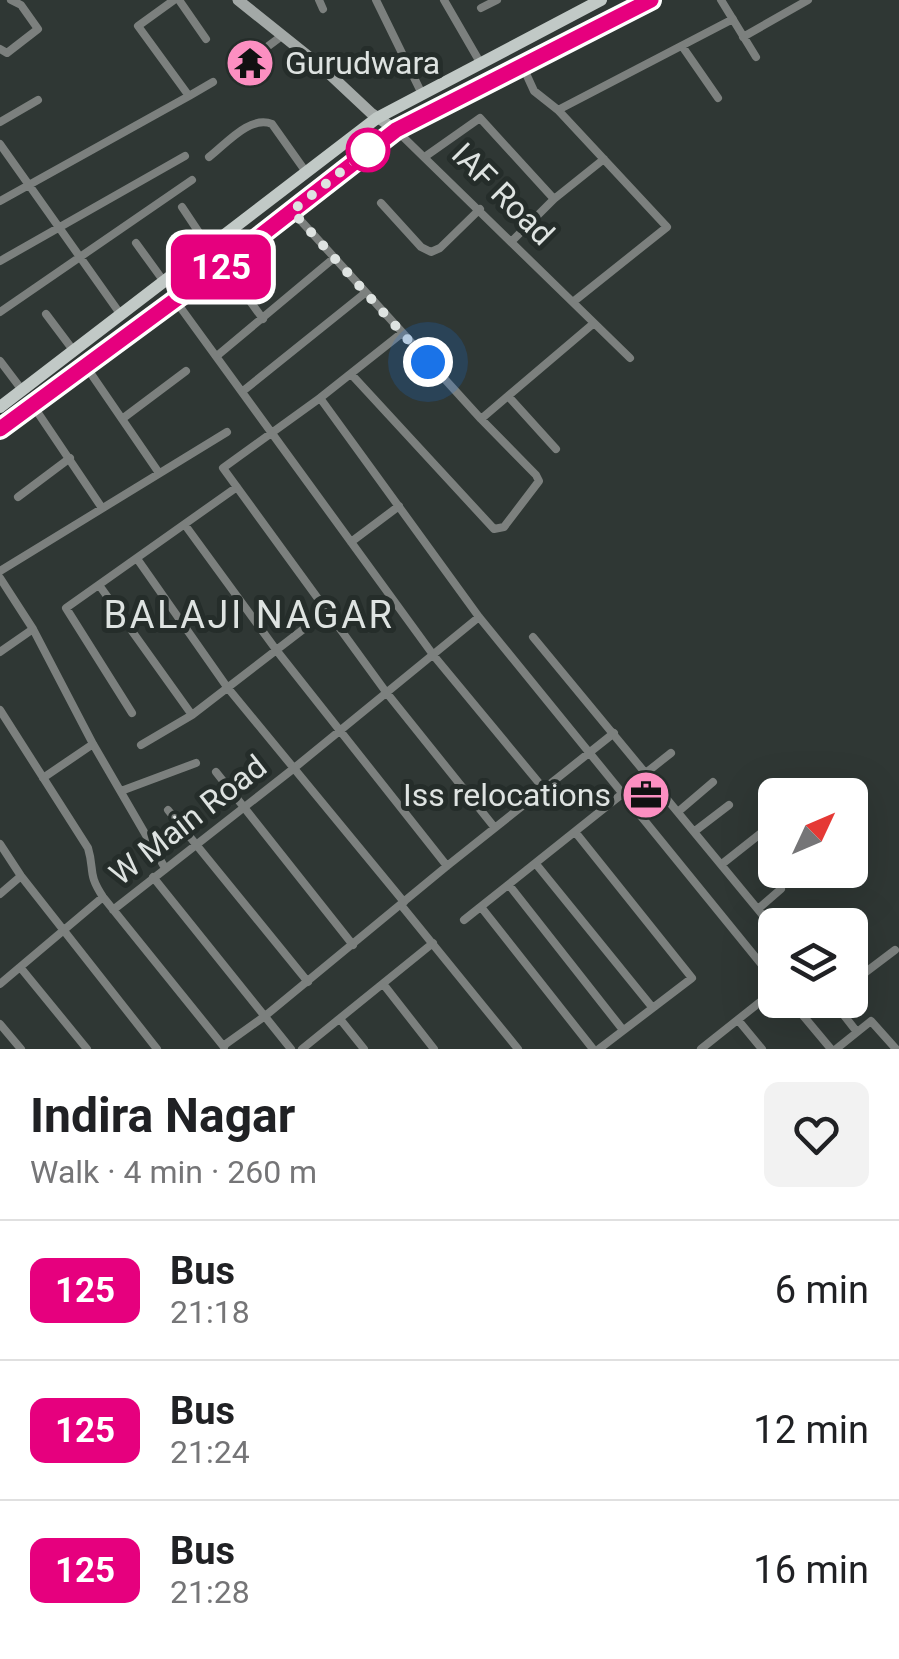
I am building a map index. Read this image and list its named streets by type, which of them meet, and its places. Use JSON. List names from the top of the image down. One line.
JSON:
{"streets":{"street":["IAF Road","W Main Road"]},"districts":["BALAJI NAGAR"],"places":{"temple":["Gurudwara"],"office":["Iss relocations"]},"lines":["bus line 125"],"north":"top right","page":{"on_map":"125","heading":["Indira Nagar","Walk · 4 min · 260 m"],"list":[{"mark":"125","name":"Bus","note":"21:18","value":"6 min"},{"mark":"125","name":"Bus","note":"21:24","value":"12 min"},{"mark":"125","name":"Bus","note":"21:28","value":"16 min"}]}}
